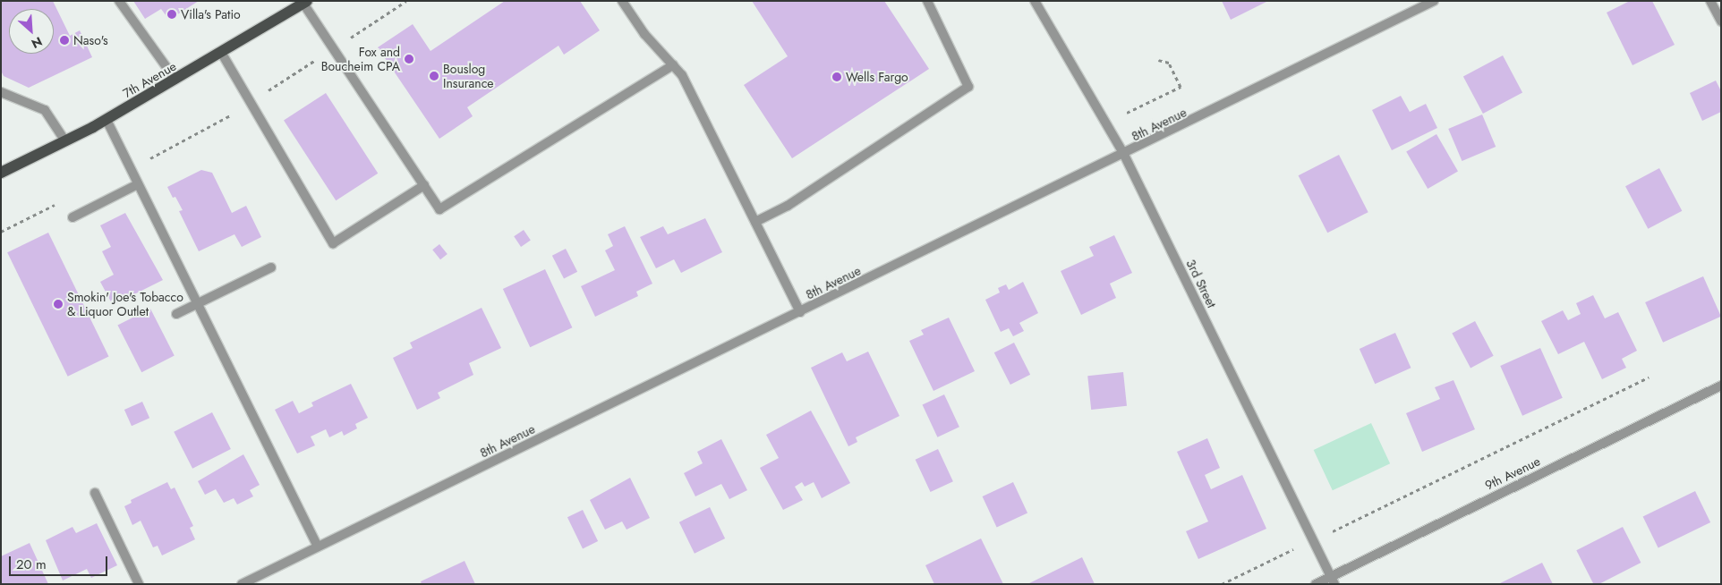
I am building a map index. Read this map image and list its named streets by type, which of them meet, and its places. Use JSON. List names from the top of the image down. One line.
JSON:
{"streets":{"main road":["7th Avenue"],"street":["8th Avenue","3rd Street","9th Avenue"]},"crossings":[["8th Avenue","3rd Street"],["3rd Street","9th Avenue"]],"places":["Villa's Patio","Naso's","Fox and Boucheim CPA","Bouslog Insurance","Wells Fargo","Smokin' Joe's Tobacco & Liquor Outlet"],"scale_bar":"20 m","north":"bottom right"}
